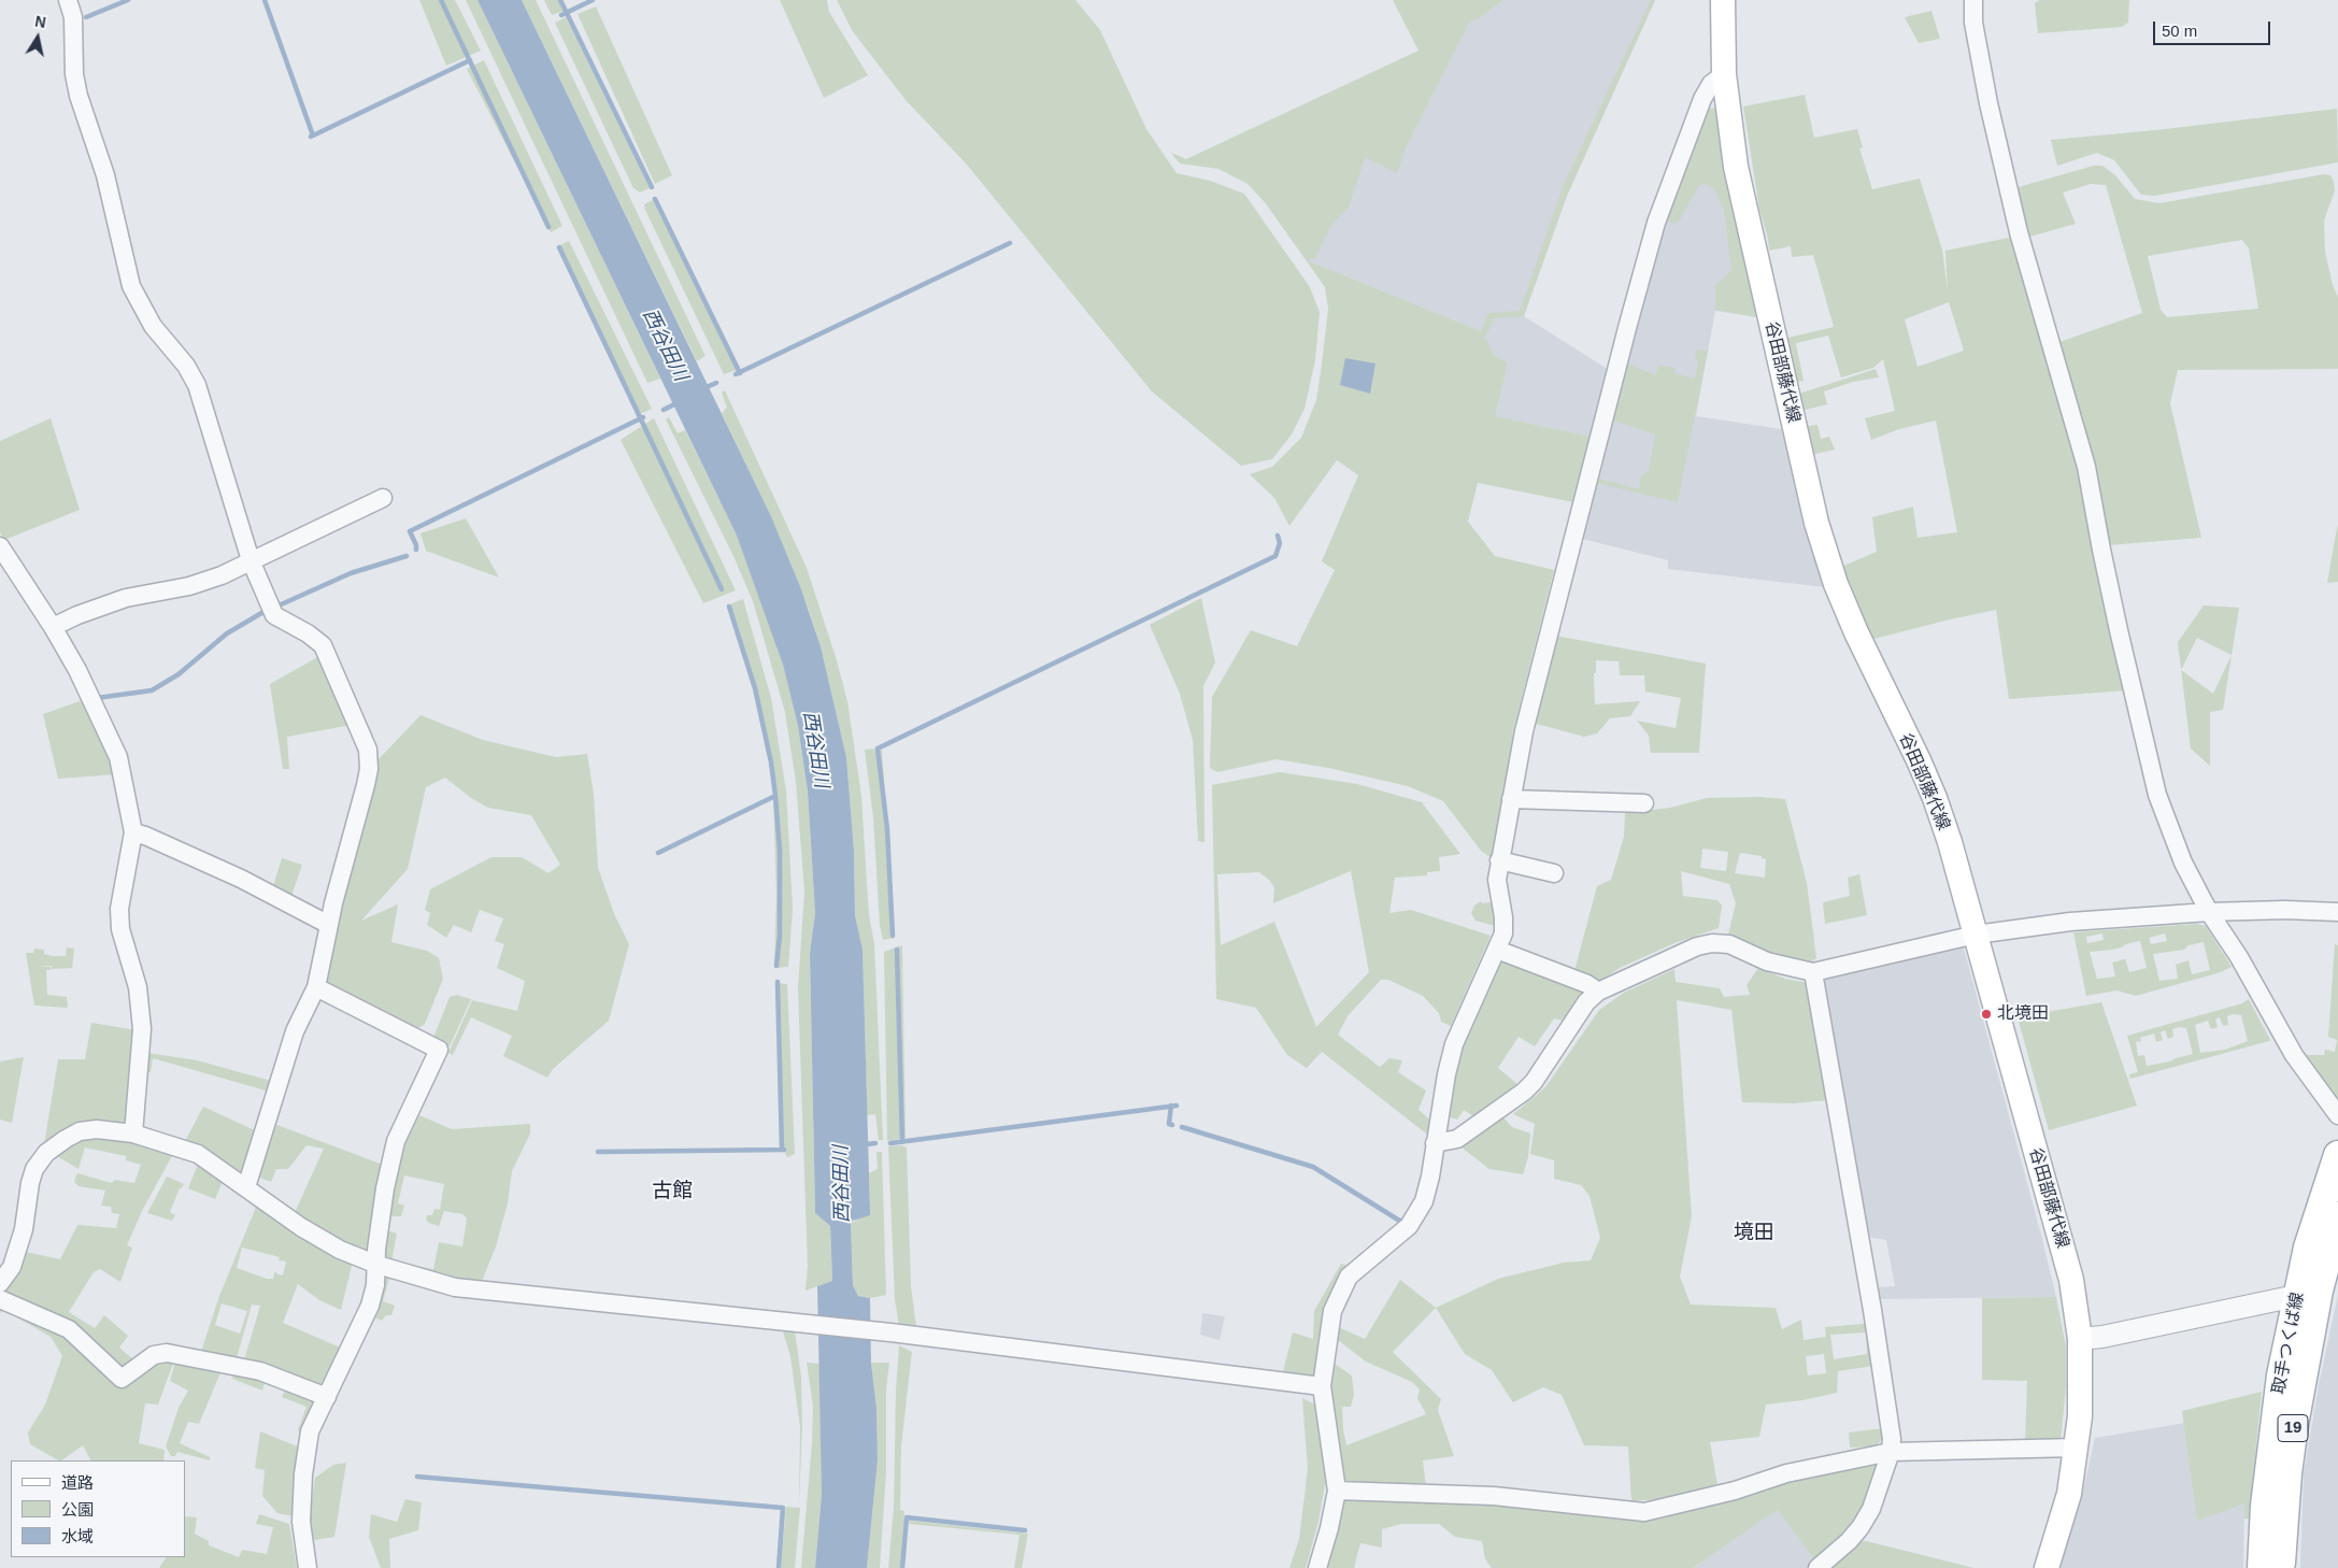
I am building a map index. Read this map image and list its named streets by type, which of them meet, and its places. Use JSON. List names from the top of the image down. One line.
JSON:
{"streets":{"main road":["谷田部藤代線","取手つくば線","19"]},"districts":["古館","境田"],"water":["西谷田川"],"places":["北境田"],"legend":["道路","公園","水域"],"scale_bar":"50 m","north":"top"}
